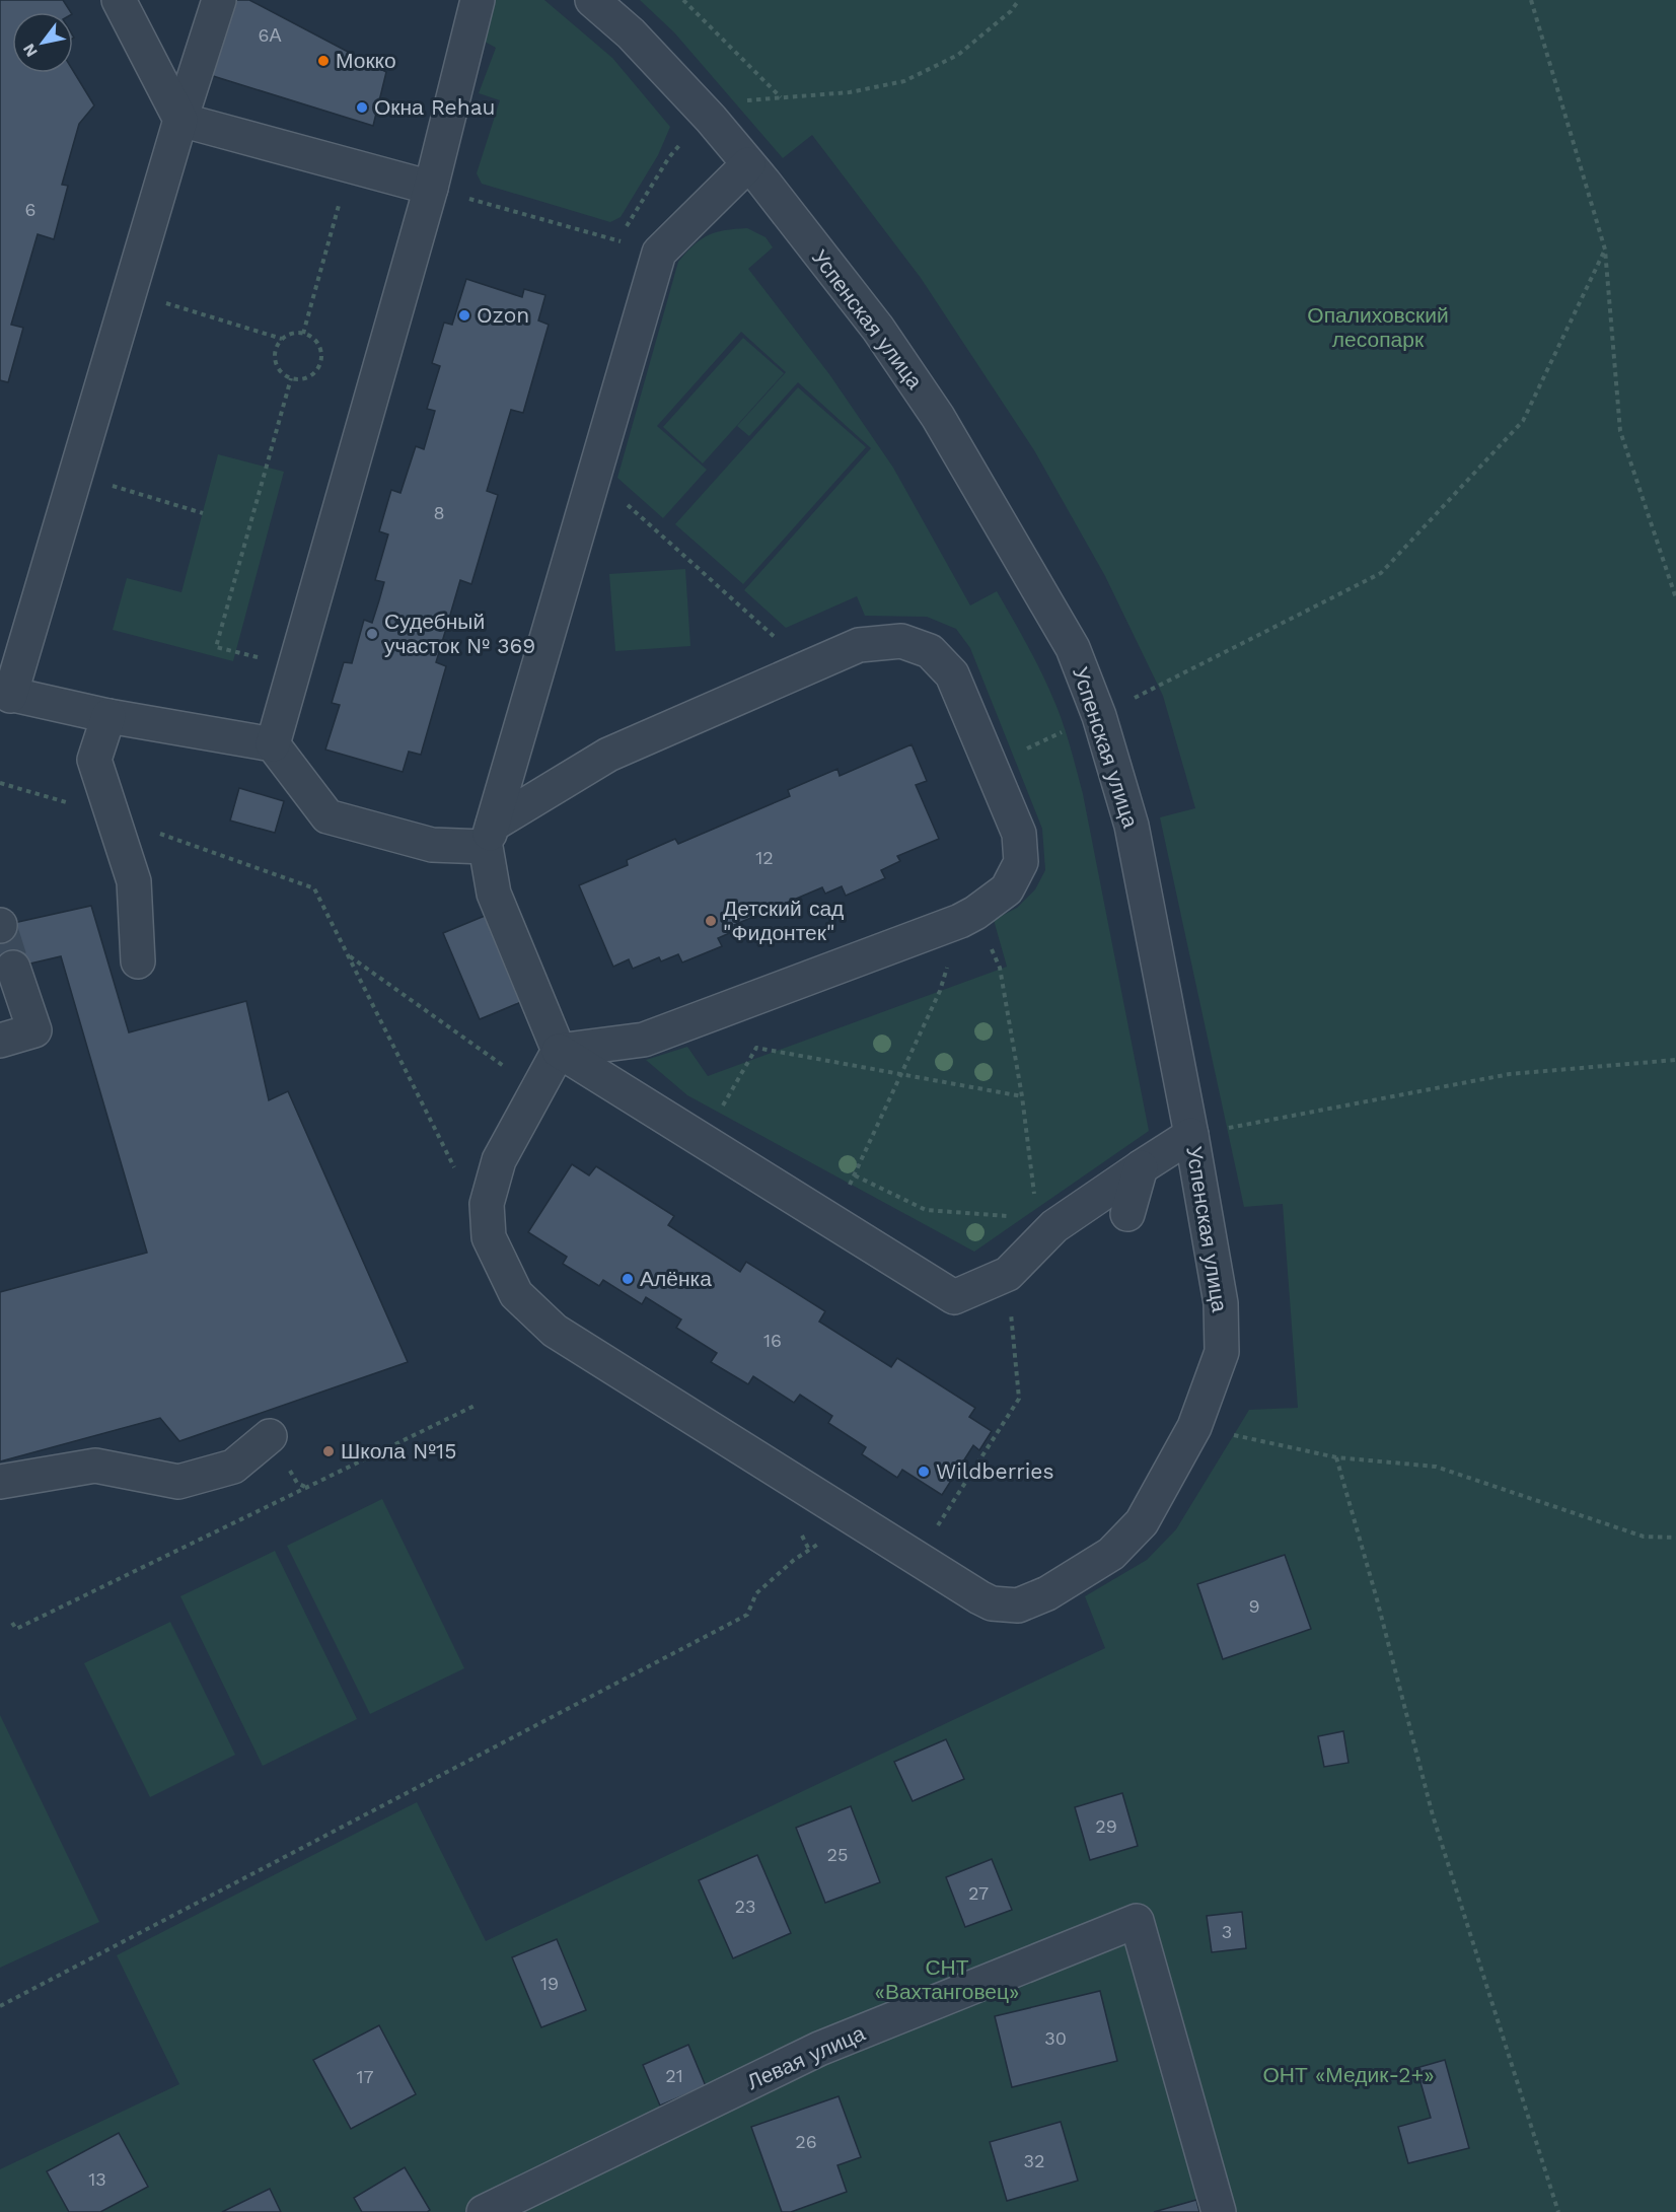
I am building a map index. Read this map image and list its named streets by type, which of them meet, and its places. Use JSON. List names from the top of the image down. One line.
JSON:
{"streets":{"street":["Успенская улица","Левая улица"]},"parks":["Опалиховский лесопарк","СНТ «Вахтанговец»","ОНТ «Медик-2+»"],"places":["Мокко","Окна Rehau","Ozon","Судебный участок № 369","Детский сад \"Фидонтек\"","Алёнка","Школа №15","Wildberries"],"house_numbers":["6А","6","8","12","16","9","29","25","27","23","3","19","30","21","17","26","32","13"],"north":"bottom left"}
